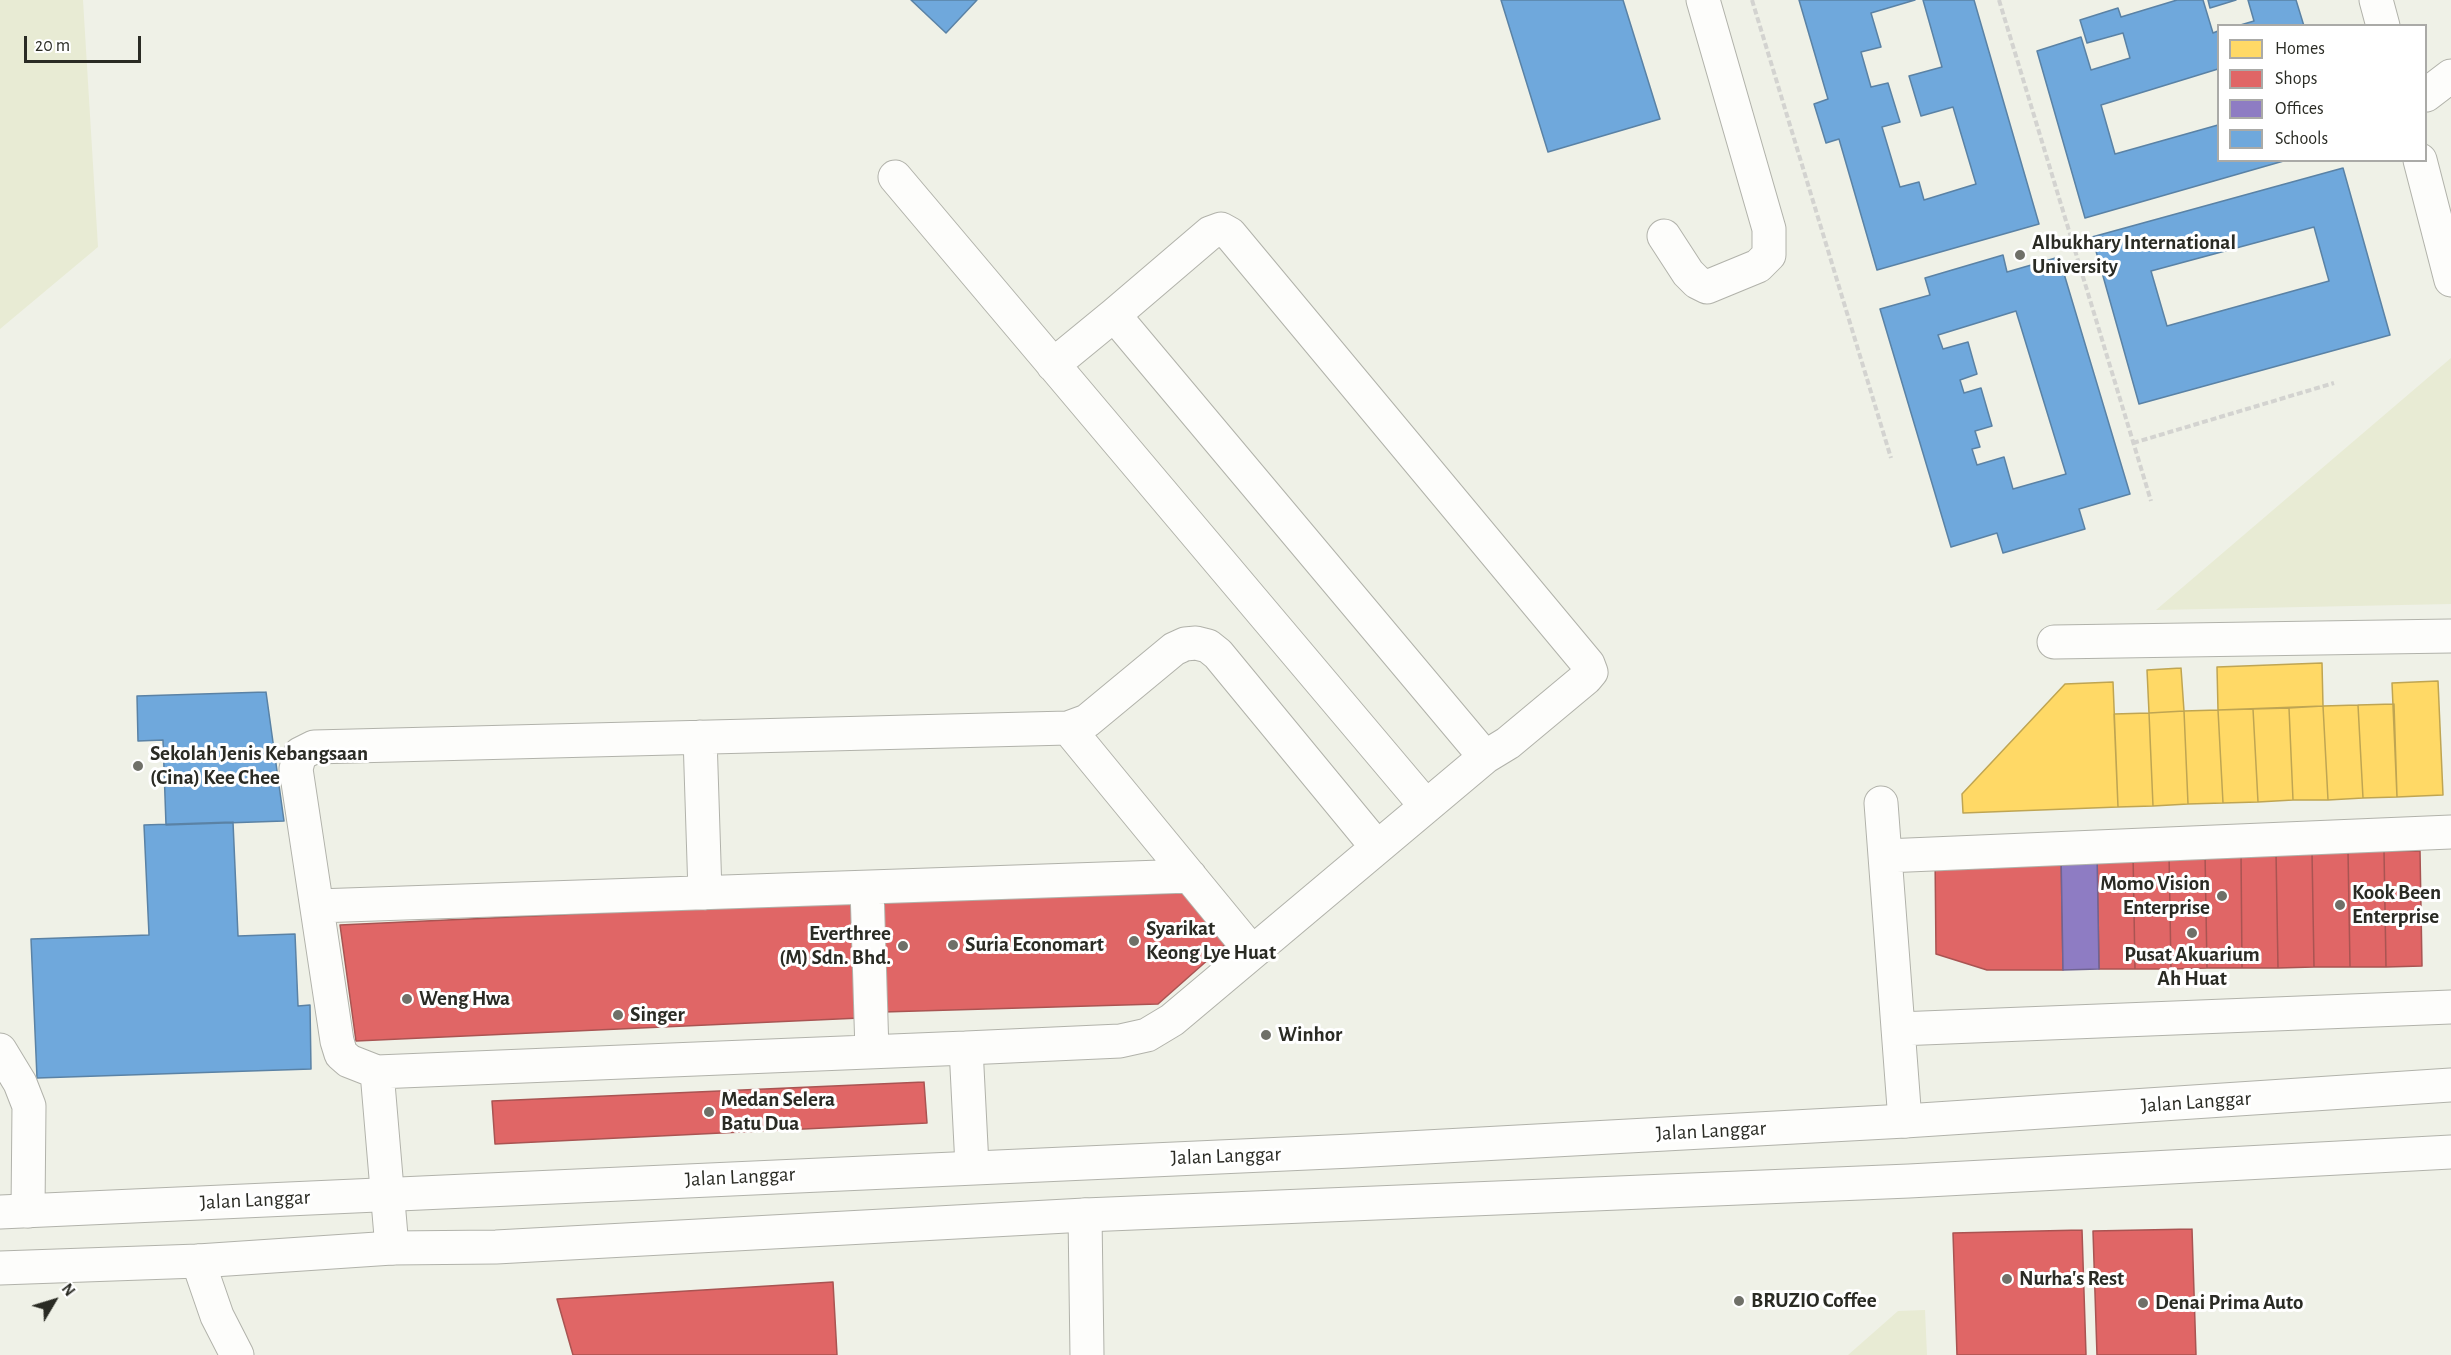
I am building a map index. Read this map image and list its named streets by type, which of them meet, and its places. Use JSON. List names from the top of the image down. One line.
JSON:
{"streets":{"street":["Jalan Langgar"]},"places":["Albukhary International University","Sekolah Jenis Kebangsaan (Cina) Kee Chee","Momo Vision Enterprise","Kook Been Enterprise","Pusat Akuarium Ah Huat","Syarikat Keong Lye Huat","Suria Economart","Everthree (M) Sdn. Bhd.","Weng Hwa","Singer","Winhor","Medan Selera Batu Dua","Nurha's Rest","BRUZIO Coffee","Denai Prima Auto"],"legend":["Homes","Shops","Offices","Schools"],"scale_bar":"20 m","north":"top right"}
